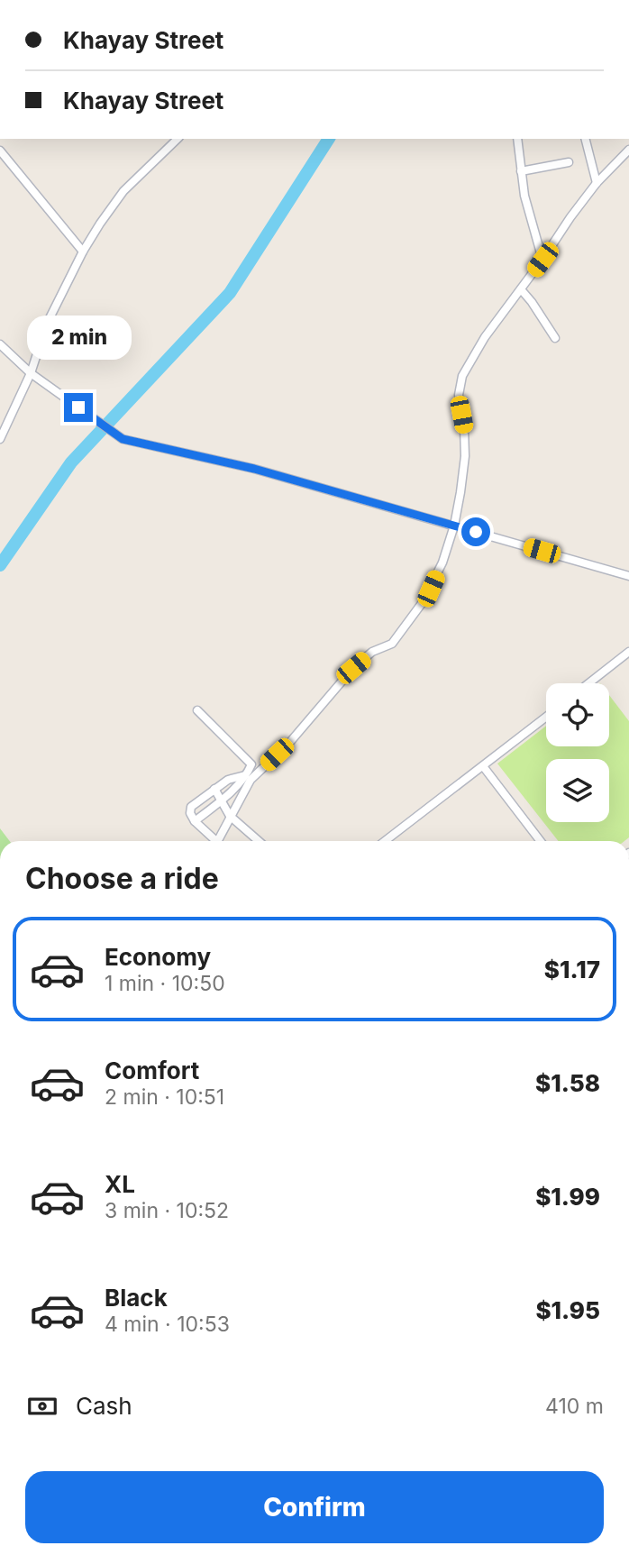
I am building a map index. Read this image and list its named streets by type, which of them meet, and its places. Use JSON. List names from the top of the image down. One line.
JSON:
{"page":{"banner":["Khayay Street","Khayay Street"],"bubble":"2 min","heading":"Choose a ride","list":[{"name":"Economy","note":"1 min · 10:50","value":"$1.17"},{"name":"Comfort","note":"2 min · 10:51","value":"$1.58"},{"name":"XL","note":"3 min · 10:52","value":"$1.99"},{"name":"Black","note":"4 min · 10:53","value":"$1.95"}],"pay":["Cash","410 m"],"buttons":"Confirm"}}
